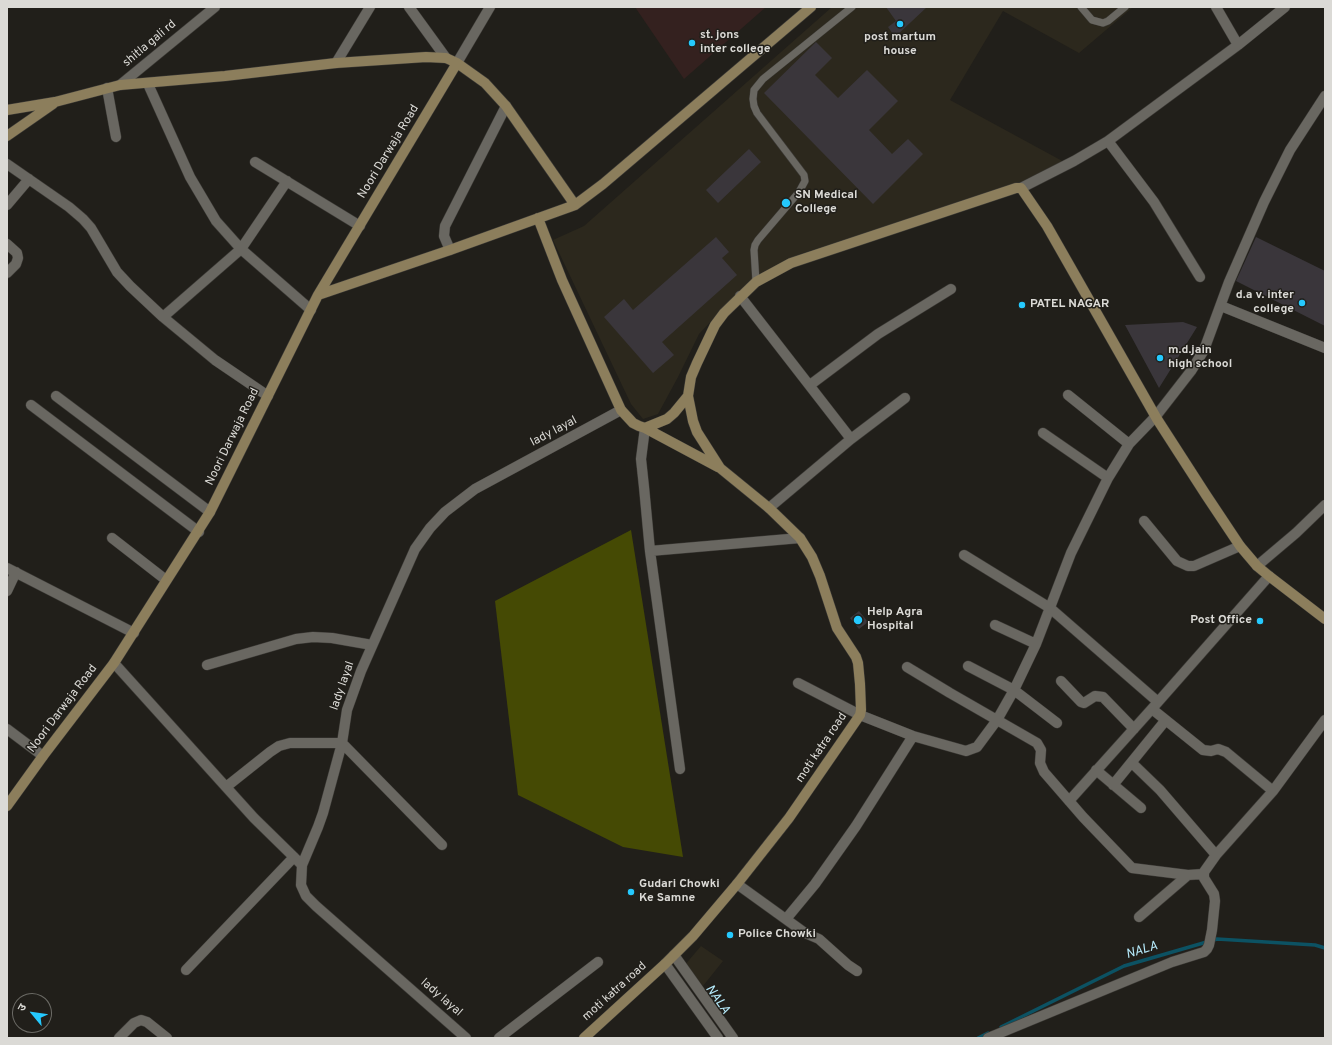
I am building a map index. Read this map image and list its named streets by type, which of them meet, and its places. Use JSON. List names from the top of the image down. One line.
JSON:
{"streets":{"street":["shitla gali rd","Noori Darwaja Road","lady layal","moti katra road"]},"water":["NALA"],"places":["post martum house","st. jons inter college","SN Medical College","d.a v. inter college","PATEL NAGAR","m.d.jain high school","Help Agra Hospital","Post Office","Gudari Chowki Ke Samne","Police Chowki"],"north":"top left"}
